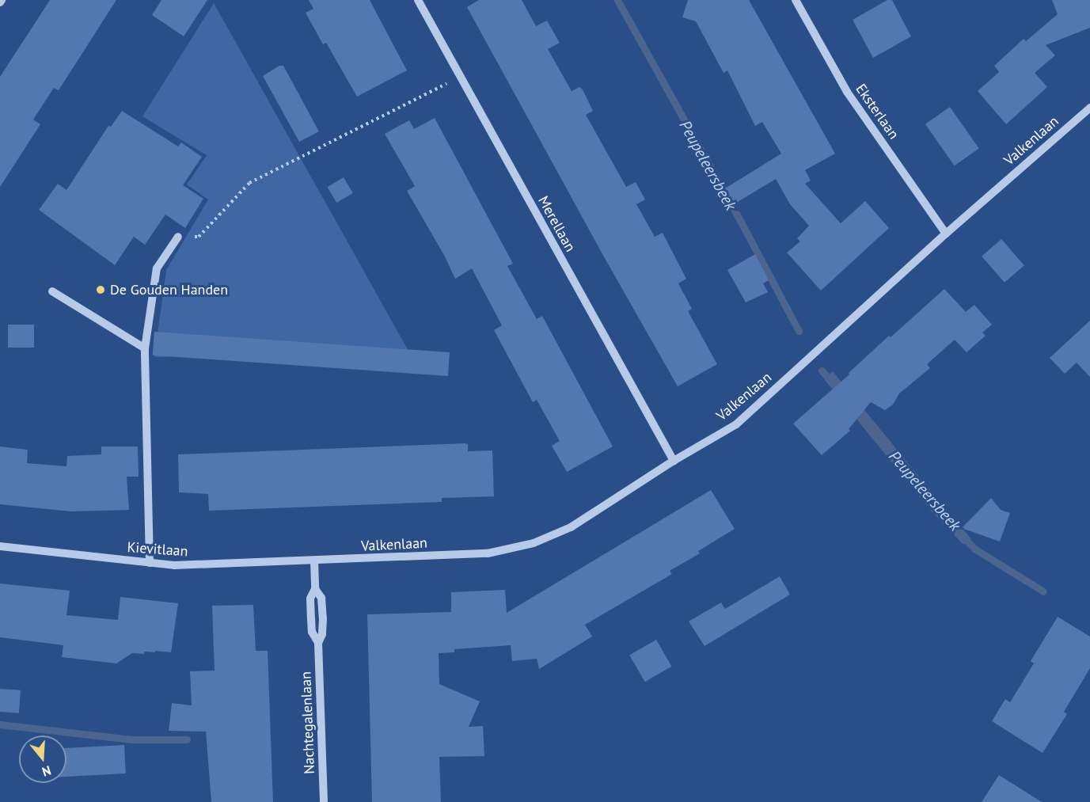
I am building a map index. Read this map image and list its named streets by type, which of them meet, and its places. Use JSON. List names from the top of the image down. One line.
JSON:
{"streets":{"street":["Eksterlaan","Valkenlaan","Merellaan","Kievitlaan","Nachtegalenlaan"]},"crossings":[["Eksterlaan","Valkenlaan"],["Valkenlaan","Merellaan"],["Valkenlaan","Kievitlaan"],["Valkenlaan","Nachtegalenlaan"],["Kievitlaan","Nachtegalenlaan"]],"water":["Peupeleersbeek"],"places":["De Gouden Handen"],"north":"bottom"}
